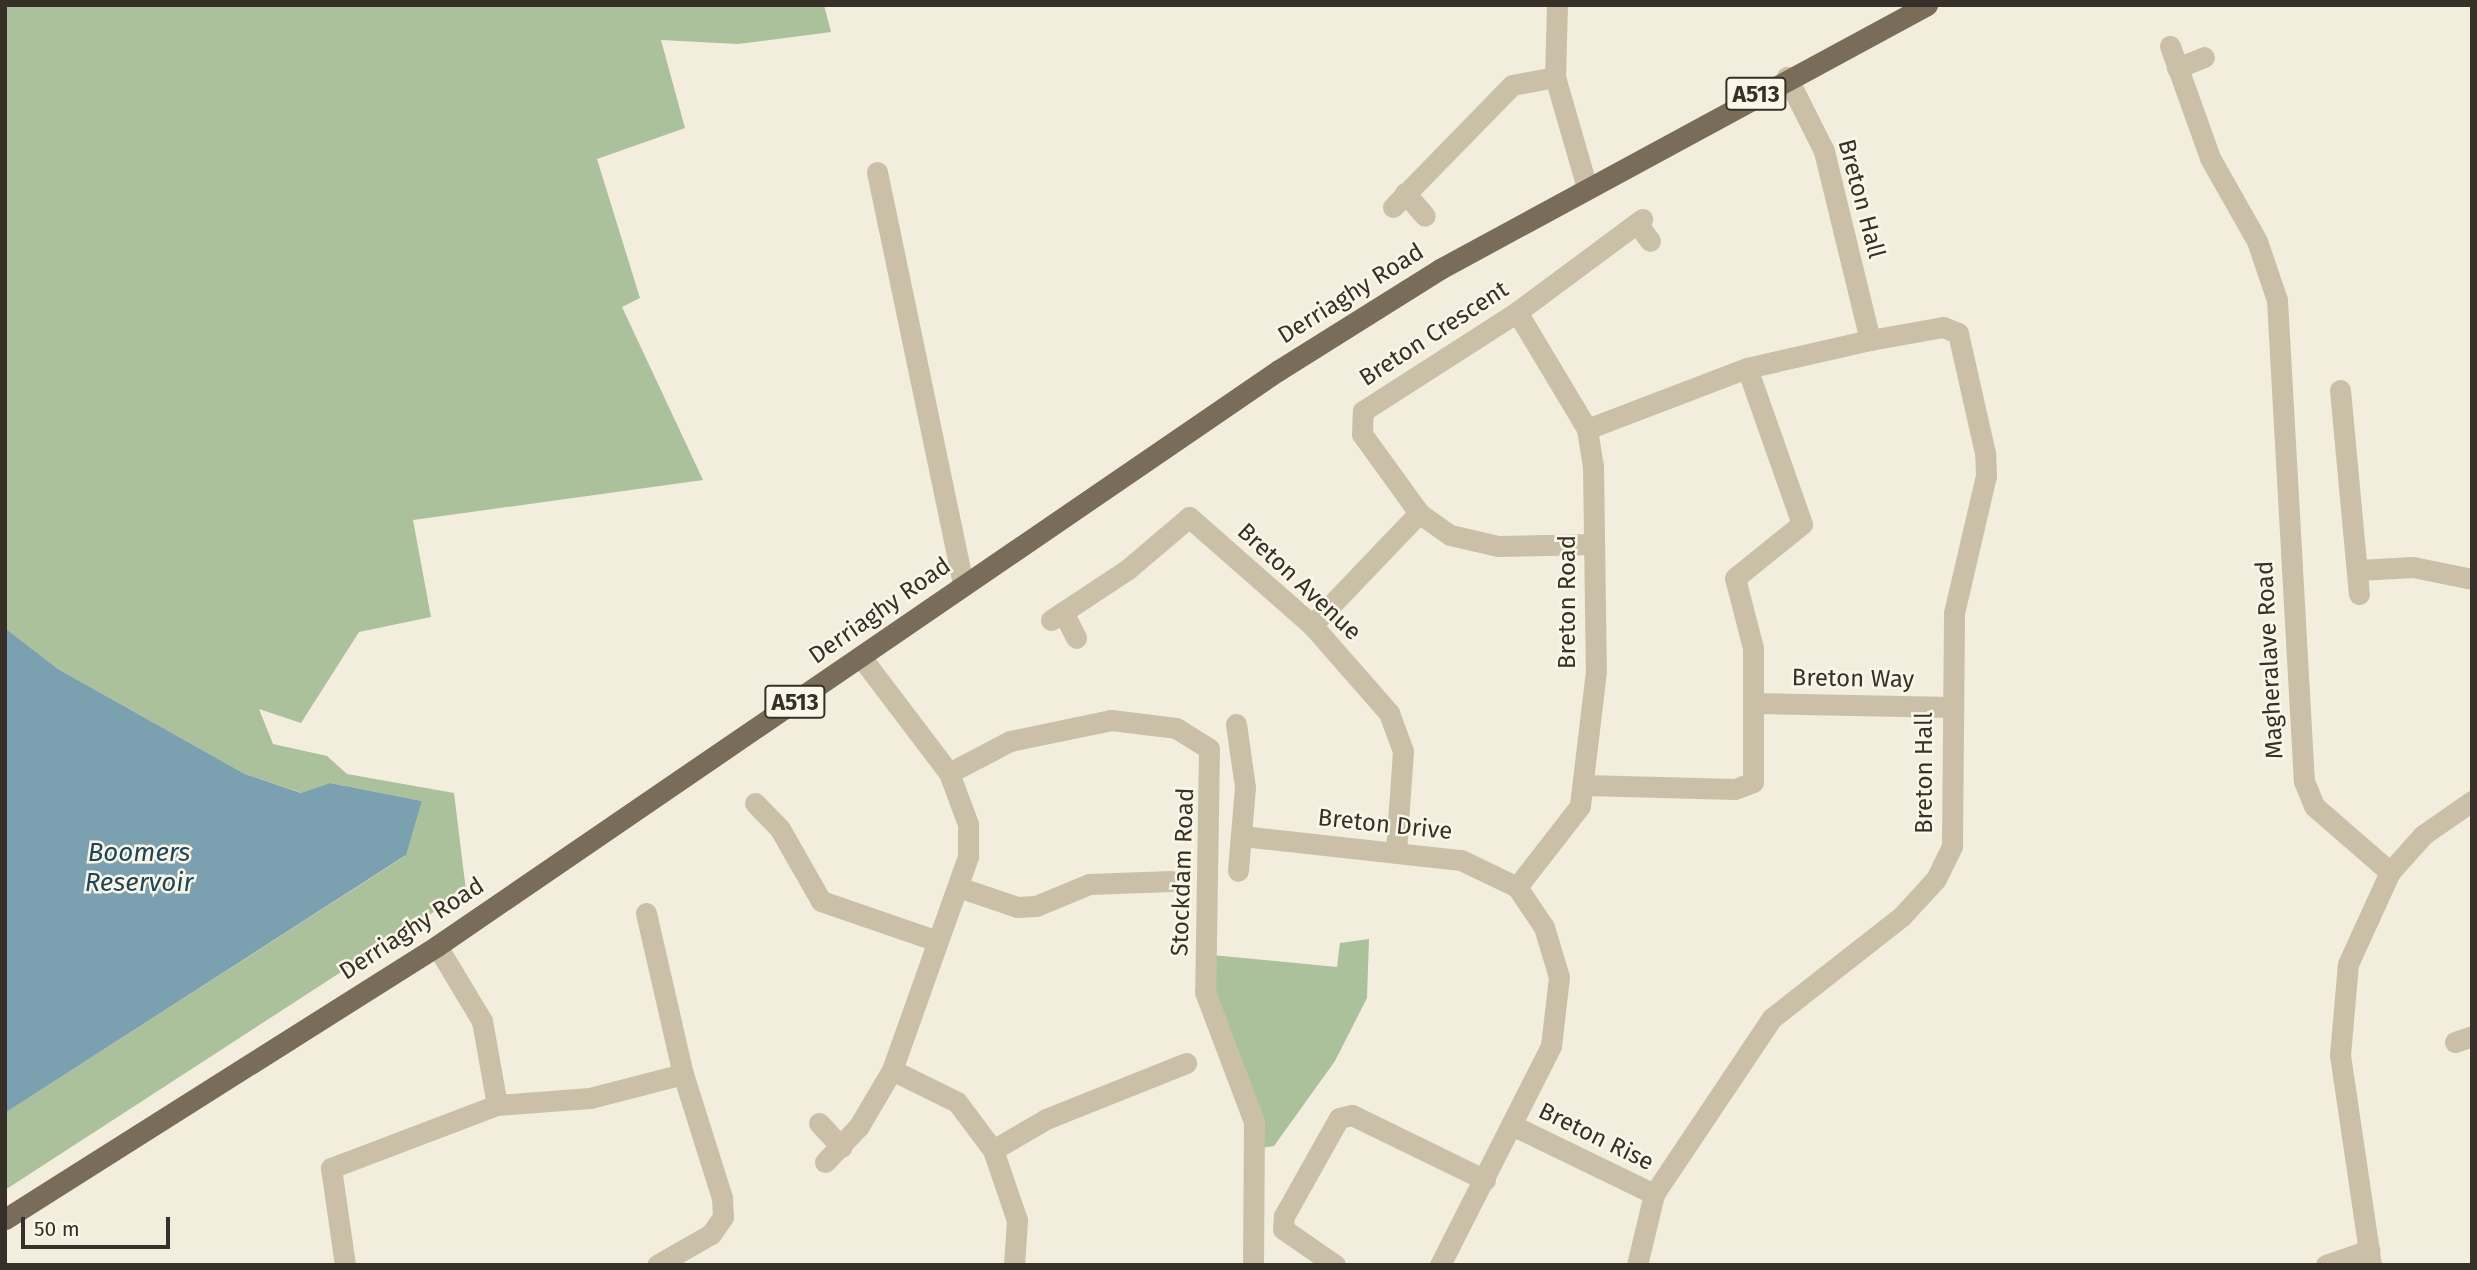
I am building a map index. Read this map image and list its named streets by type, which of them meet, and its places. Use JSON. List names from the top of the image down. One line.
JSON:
{"streets":{"main road":["A513","Derriaghy Road"],"street":["Breton Hall","Breton Crescent","Breton Avenue","Breton Road","Magheralave Road","Breton Way","Breton Drive","Stockdam Road","Breton Rise"]},"crossings":[["A513","Breton Hall"],["A513","Derriaghy Road"],["Breton Hall","Breton Road"],["Breton Hall","Breton Way"],["Breton Hall","Breton Rise"],["Breton Crescent","Breton Road"],["Breton Avenue","Breton Drive"],["Breton Road","Breton Drive"]],"water":["Boomers Reservoir"],"scale_bar":"50 m"}
